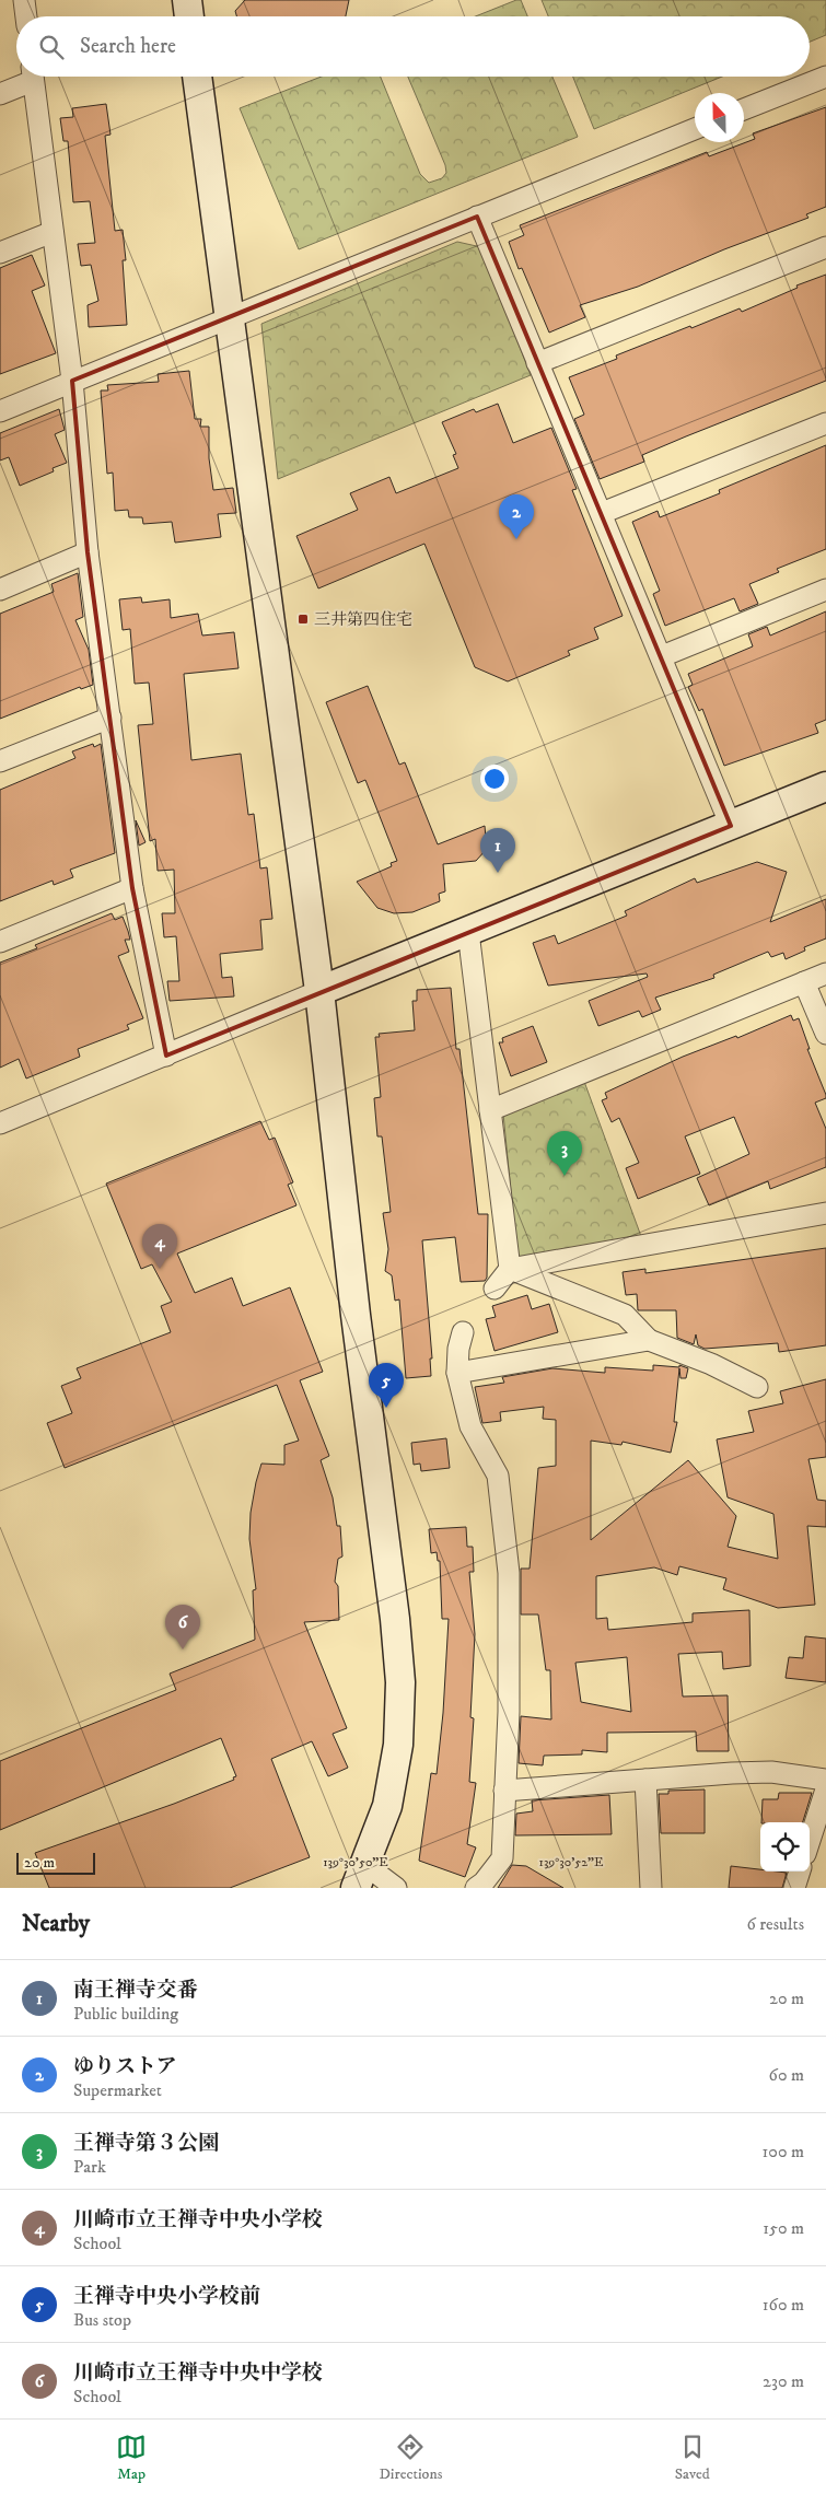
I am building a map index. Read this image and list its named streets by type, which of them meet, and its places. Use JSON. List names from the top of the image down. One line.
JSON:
{"places":{"transit":["三井第四住宅"]},"scale_bar":"20 m","north":"top","page":{"search":"Search here","pins":["2","1","3","4","5","6"],"scale":"20 m","heading":["Nearby","6 results"],"list":[{"mark":"1","name":"南王禅寺交番","note":"Public building","value":"20 m"},{"mark":"2","name":"ゆりストア","note":"Supermarket","value":"60 m"},{"mark":"3","name":"王禅寺第３公園","note":"Park","value":"100 m"},{"mark":"4","name":"川崎市立王禅寺中央小学校","note":"School","value":"150 m"},{"mark":"5","name":"王禅寺中央小学校前","note":"Bus stop","value":"160 m"},{"mark":"6","name":"川崎市立王禅寺中央中学校","note":"School","value":"230 m"}],"nav":["Map","Directions","Saved"]},"coordinates":["139°30'50\"E","139°30'52\"E"]}
